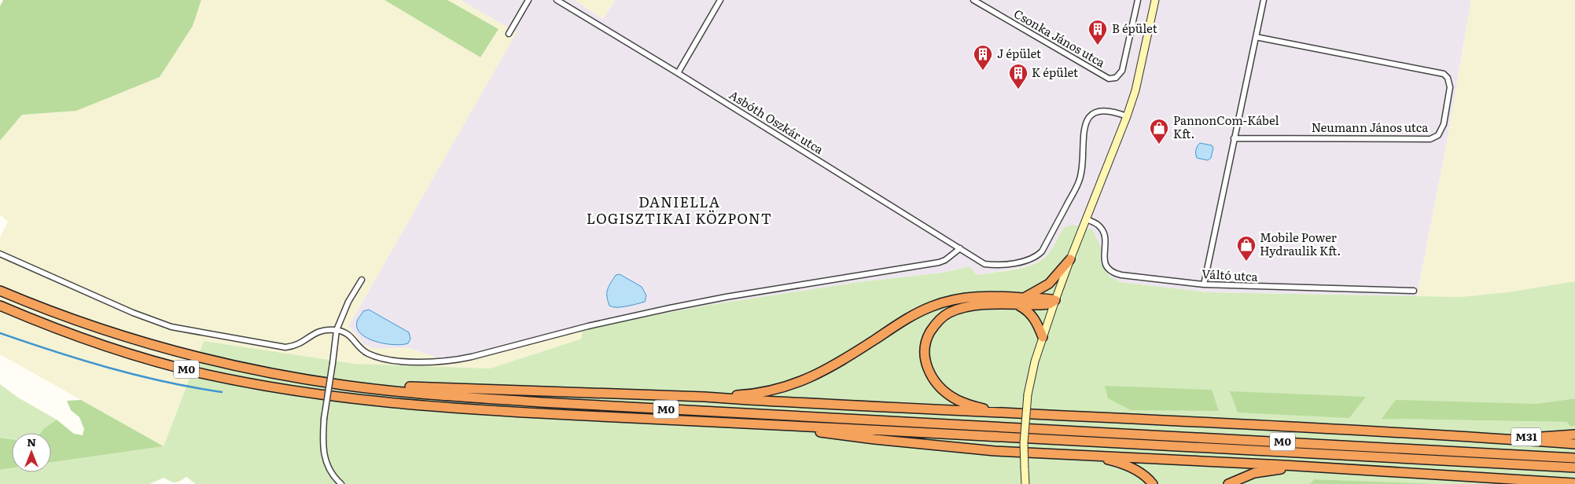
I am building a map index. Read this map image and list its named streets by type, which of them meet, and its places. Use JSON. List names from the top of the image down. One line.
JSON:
{"streets":{"highway":["M0","M31"],"street":["Csonka János utca","Asbóth Oszkár utca","Neumann János utca","Váltó utca"]},"districts":["DANIELLA LOGISZTIKAI KÖZPONT"],"places":{"building":["B épület","J épület","K épület"],"shop":["PannonCom-Kábel Kft.","Mobile Power Hydraulik Kft."]},"north":"top"}
